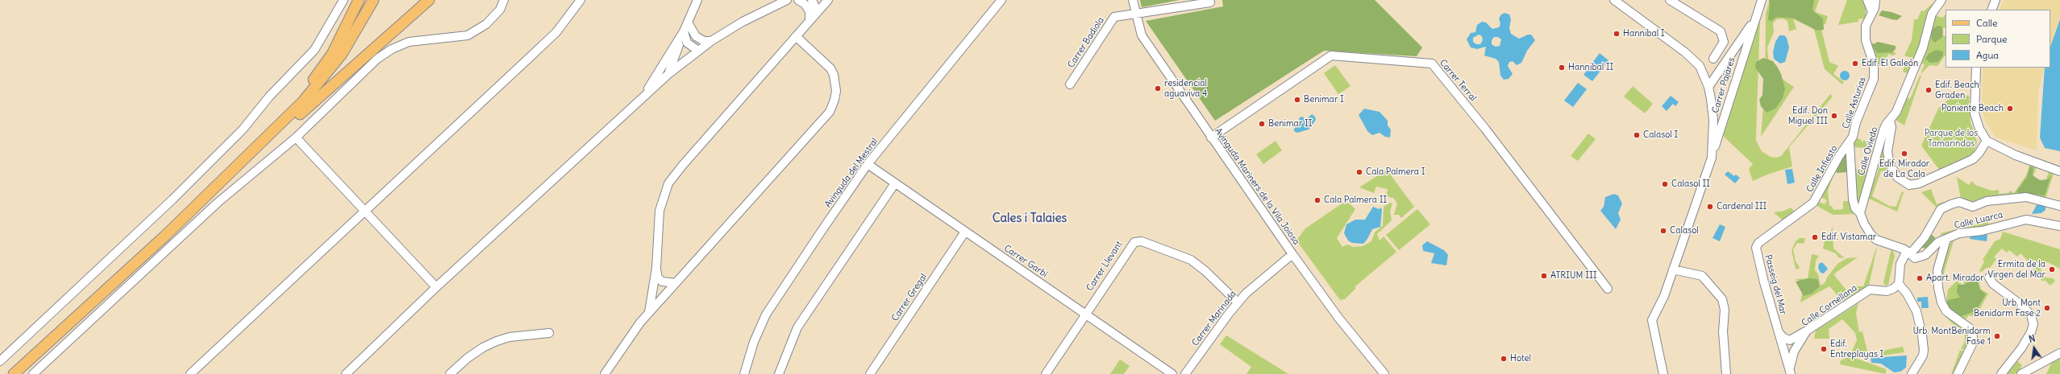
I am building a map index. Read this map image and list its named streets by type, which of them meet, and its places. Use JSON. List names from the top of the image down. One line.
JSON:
{"streets":{"street":["Carrer Badiola","Carrer Terral","Carrer Pajares","Calle Asturias","Calle Oviedo","Calle Infiesto","Avinguda del Mestral","Avinguda Mariners de la Vila Joiosa","Calle Luarca","Carrer Garbí","Carrer Llevant","Passeig del Mar","Carrer Gregal","Calle Cornellana","Carrer Marinada"]},"crossings":[["Carrer Badiola","Avinguda Mariners de la Vila Joiosa"],["Carrer Terral","Avinguda Mariners de la Vila Joiosa"],["Calle Asturias","Calle Oviedo"],["Calle Asturias","Calle Infiesto"],["Calle Infiesto","Passeig del Mar"],["Avinguda del Mestral","Carrer Garbí"],["Avinguda Mariners de la Vila Joiosa","Carrer Marinada"],["Carrer Garbí","Carrer Llevant"],["Carrer Garbí","Carrer Gregal"],["Carrer Llevant","Carrer Marinada"],["Passeig del Mar","Calle Cornellana"]],"districts":["Cales i Talaies"],"parks":["Parque de los Tamarindos"],"places":["Hannibal I","Edif. El Galeón","Hannibal II","residencial aguaviva 4","Edif. Beach Graden","Benimar I","Poniente Beach","Edif. Don Miguel III","Benimar II","Calasol I","Edif. Mirador de La Cala","Cala Palmera I","Calasol II","Cala Palmera II","Cardenal III","Calasol","Edif. Vistamar","Ermita de la Virgen del Mar","ATRIUM III","Apart. Mirador","Urb. Mont Benidorm Fase 2","Urb. MontBenidorm Fase 1","Edif. Entreplayas I","Hotel"],"legend":["Calle","Parque","Agua"],"north":"top"}
